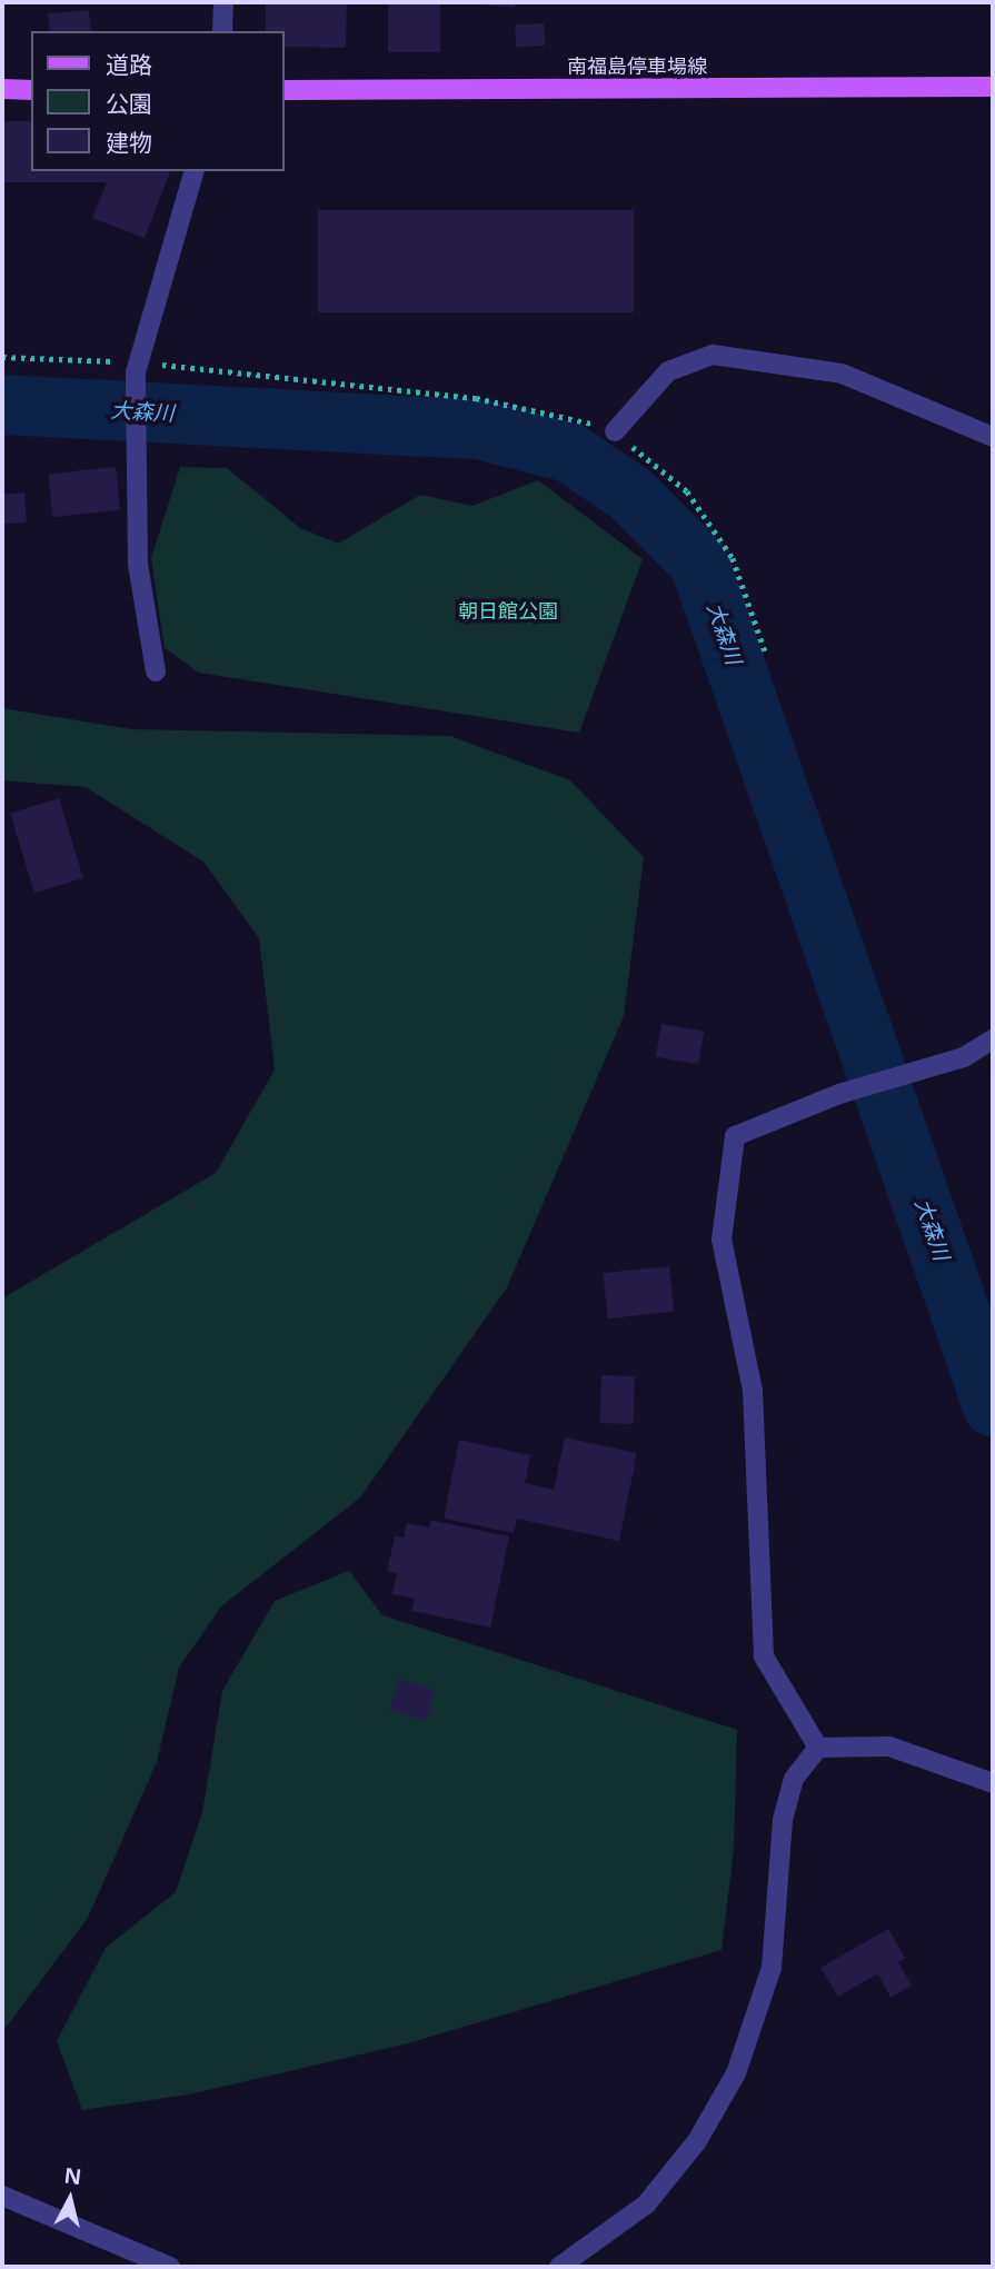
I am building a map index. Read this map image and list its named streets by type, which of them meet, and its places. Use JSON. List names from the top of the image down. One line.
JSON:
{"streets":{"main road":["南福島停車場線"]},"water":["大森川"],"parks":["朝日館公園"],"legend":["道路","公園","建物"],"north":"top"}
